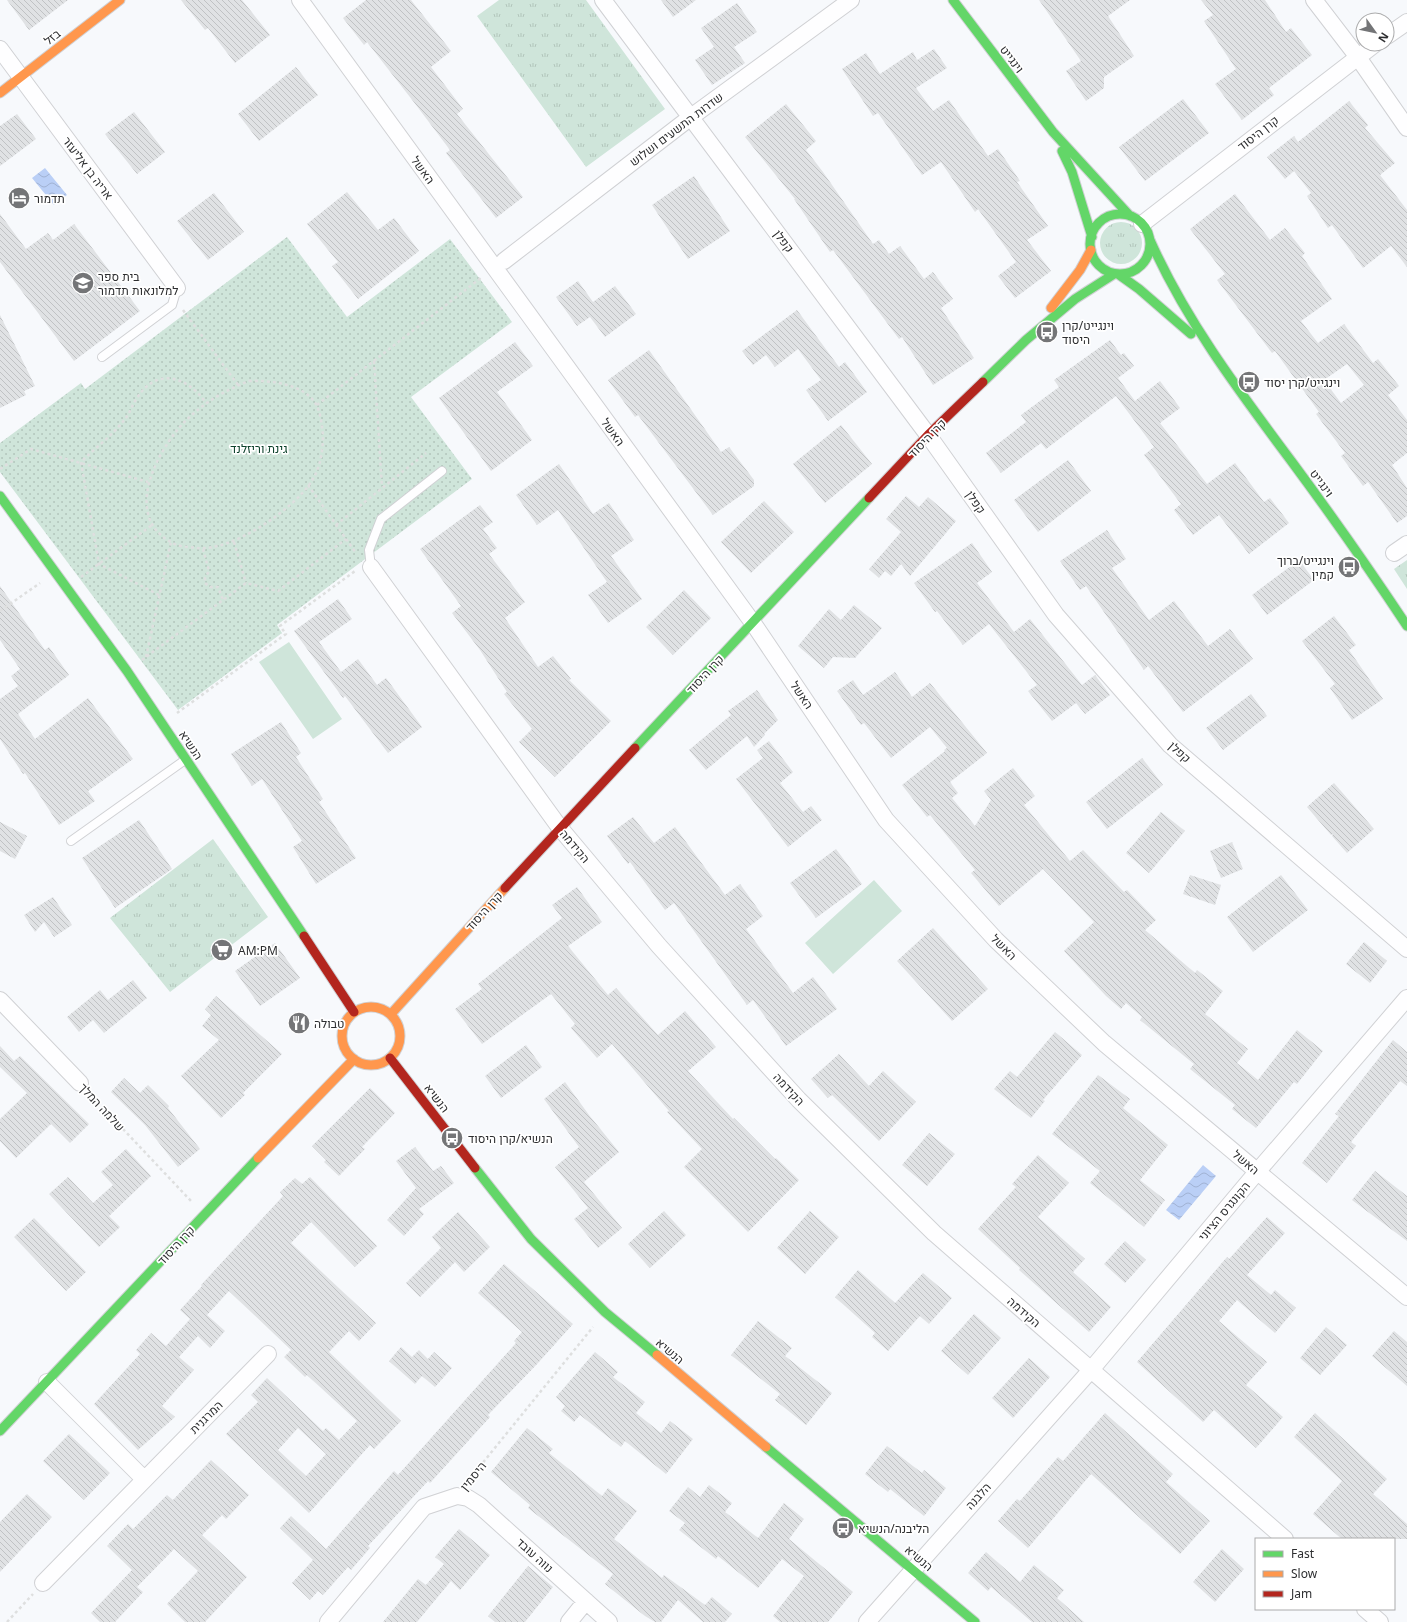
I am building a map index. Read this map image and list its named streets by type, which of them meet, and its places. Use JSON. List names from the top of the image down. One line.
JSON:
{"streets":{"street":["בזל","וינגייט","שדרות התשעים ושלוש","קרן היסוד","אריה בן אליעזר","האשל","קפלן","הנשיא","הקידמה","שלמה המלך","הקונגרס הציוני","המרגנית","היסמין","הלבנה","נווה עובד"]},"crossings":[["בזל","אריה בן אליעזר"],["וינגייט","קרן היסוד"],["שדרות התשעים ושלוש","האשל"],["שדרות התשעים ושלוש","קפלן"],["קרן היסוד","האשל"],["קרן היסוד","קפלן"],["קרן היסוד","הנשיא"],["קרן היסוד","הקידמה"],["קרן היסוד","שלמה המלך"],["האשל","הקונגרס הציוני"],["הנשיא","היסמין"],["הנשיא","הלבנה"],["הקידמה","הקונגרס הציוני"],["הקידמה","הלבנה"],["הקונגרס הציוני","הלבנה"],["היסמין","נווה עובד"]],"parks":["גינת וריזלנד"],"places":{"hotel":["תדמור"],"school or university":["בית ספר למלונאות תדמור"],"bus stop":["וינגייט/קרן היסוד","וינגייט/קרן יסוד","וינגייט/ברוך קמין","הנשיא/קרן היסוד","הליבנה/הנשיא"],"supermarket":["AM:PM"],"restaurant":["טבולה"]},"legend":["Fast","Slow","Jam"],"north":"bottom right"}
